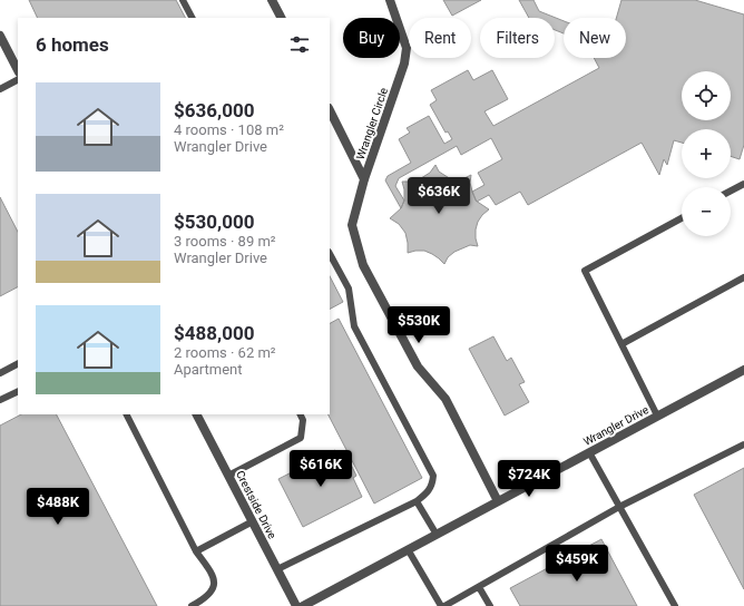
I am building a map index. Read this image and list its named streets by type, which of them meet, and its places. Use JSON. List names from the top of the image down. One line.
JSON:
{"streets":{"street":["Wrangler Circle","Wrangler Drive","Crestside Drive"]},"page":{"chip":["Buy","Rent","Filters","New"],"heading":"6 homes","map_buttons":["+","−"],"list":[{"name":"$636,000","note":"4 rooms · 108 m² · Wrangler Drive"},{"name":"$530,000","note":"3 rooms · 89 m² · Wrangler Drive"},{"name":"$488,000","note":"2 rooms · 62 m² · Apartment"}],"price":["$636K","$530K","$616K","$724K","$488K","$459K"]}}
